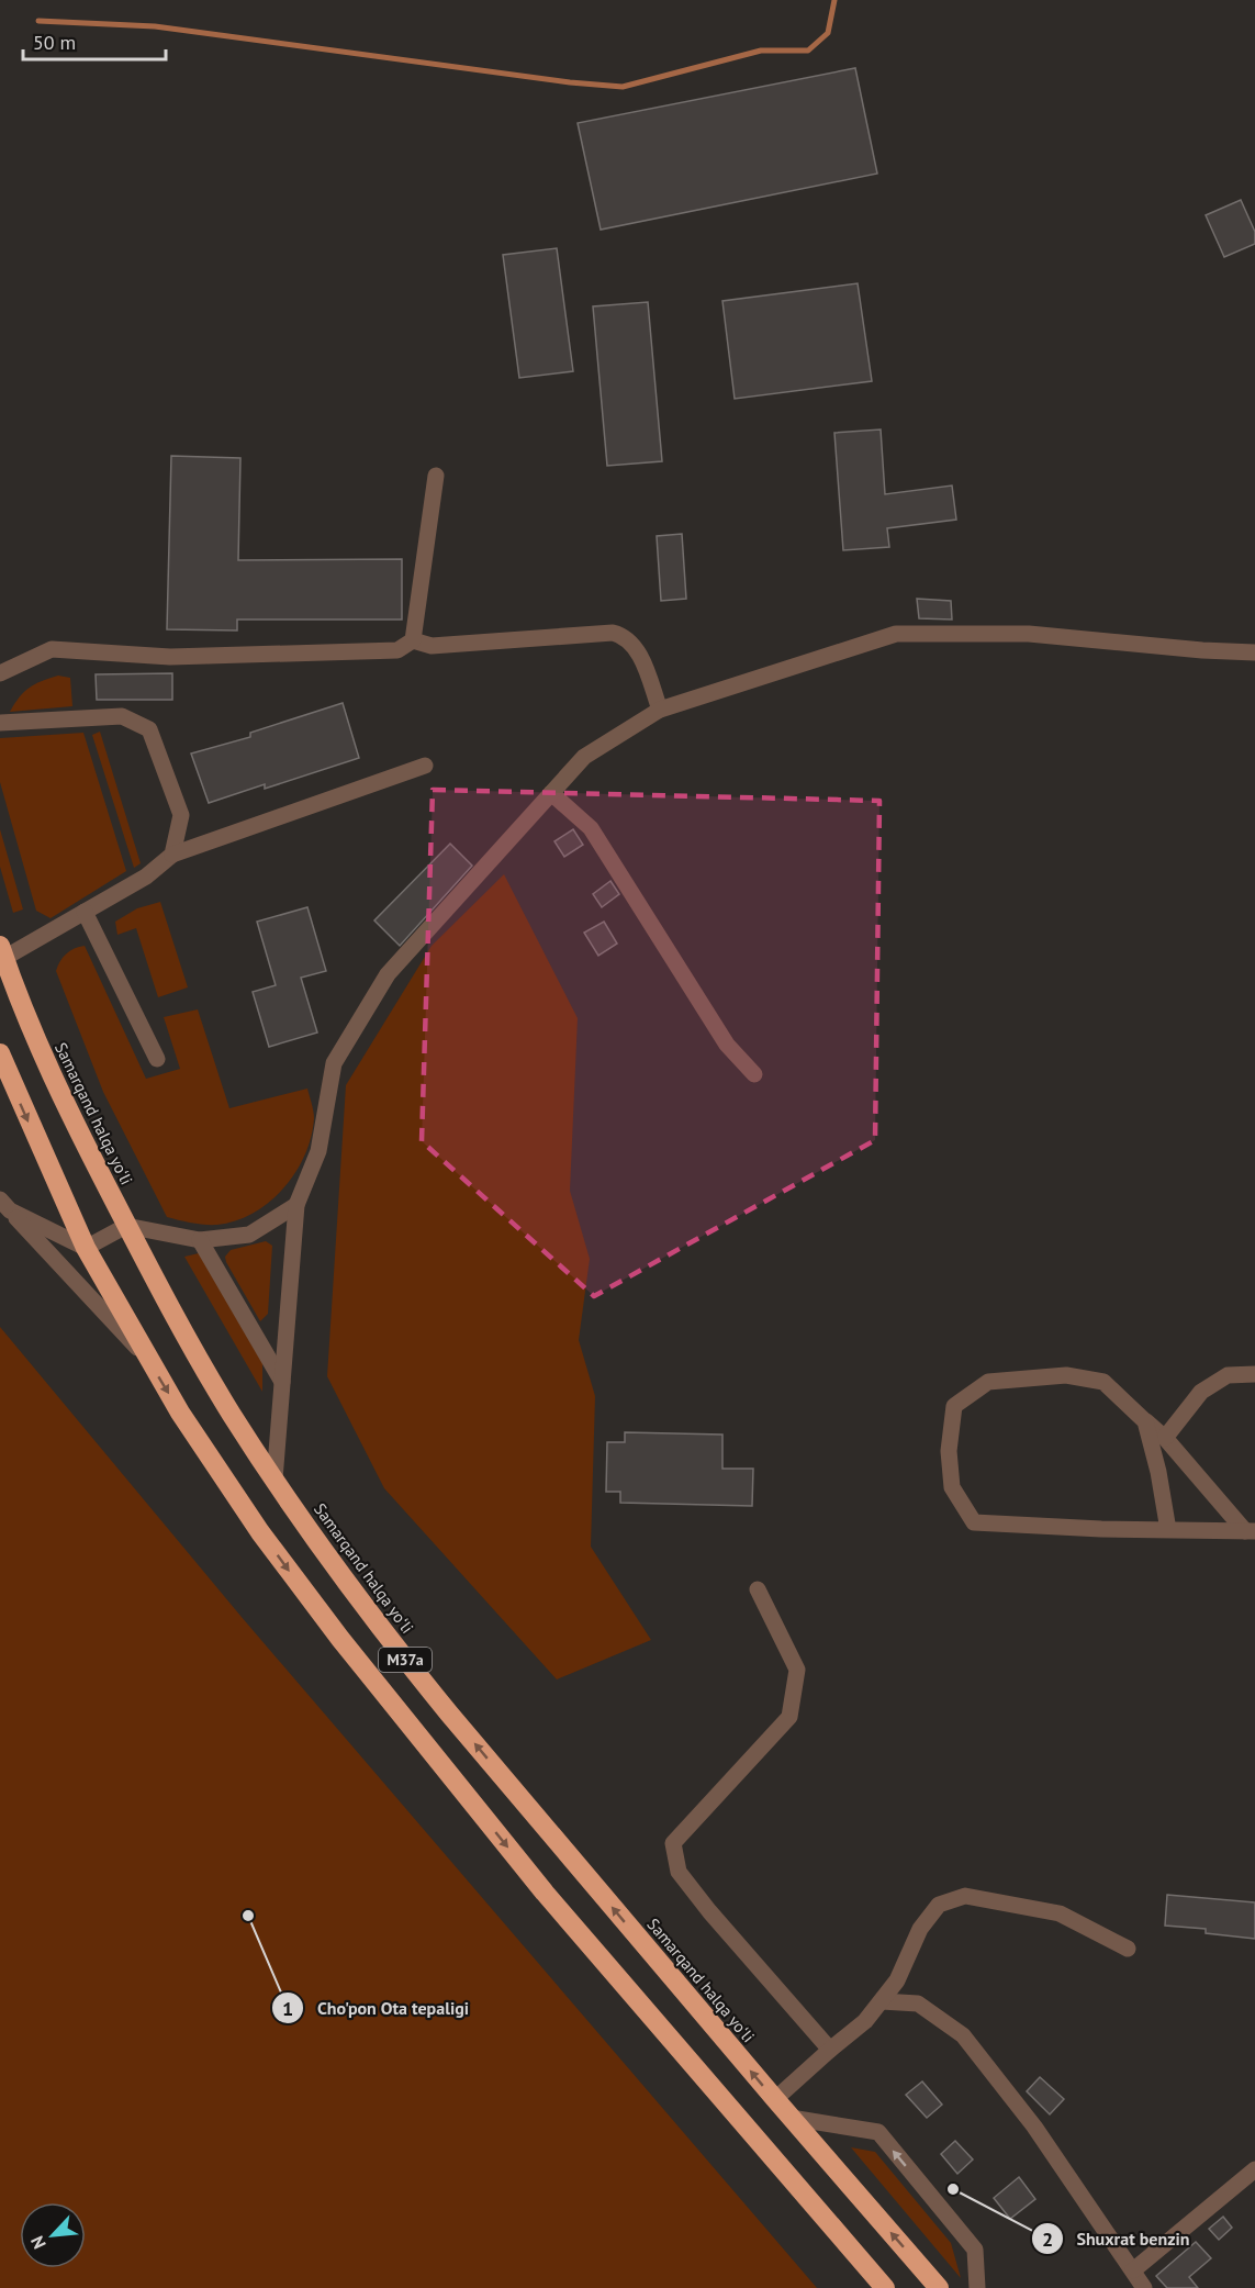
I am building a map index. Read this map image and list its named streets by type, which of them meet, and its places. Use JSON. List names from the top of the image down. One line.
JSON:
{"streets":{"highway":["Samarqand halqa yoʻli","M37a"]},"places":["Cho'pon Ota tepaligi","Shuxrat benzin"],"scale_bar":"50 m","north":"bottom left"}
